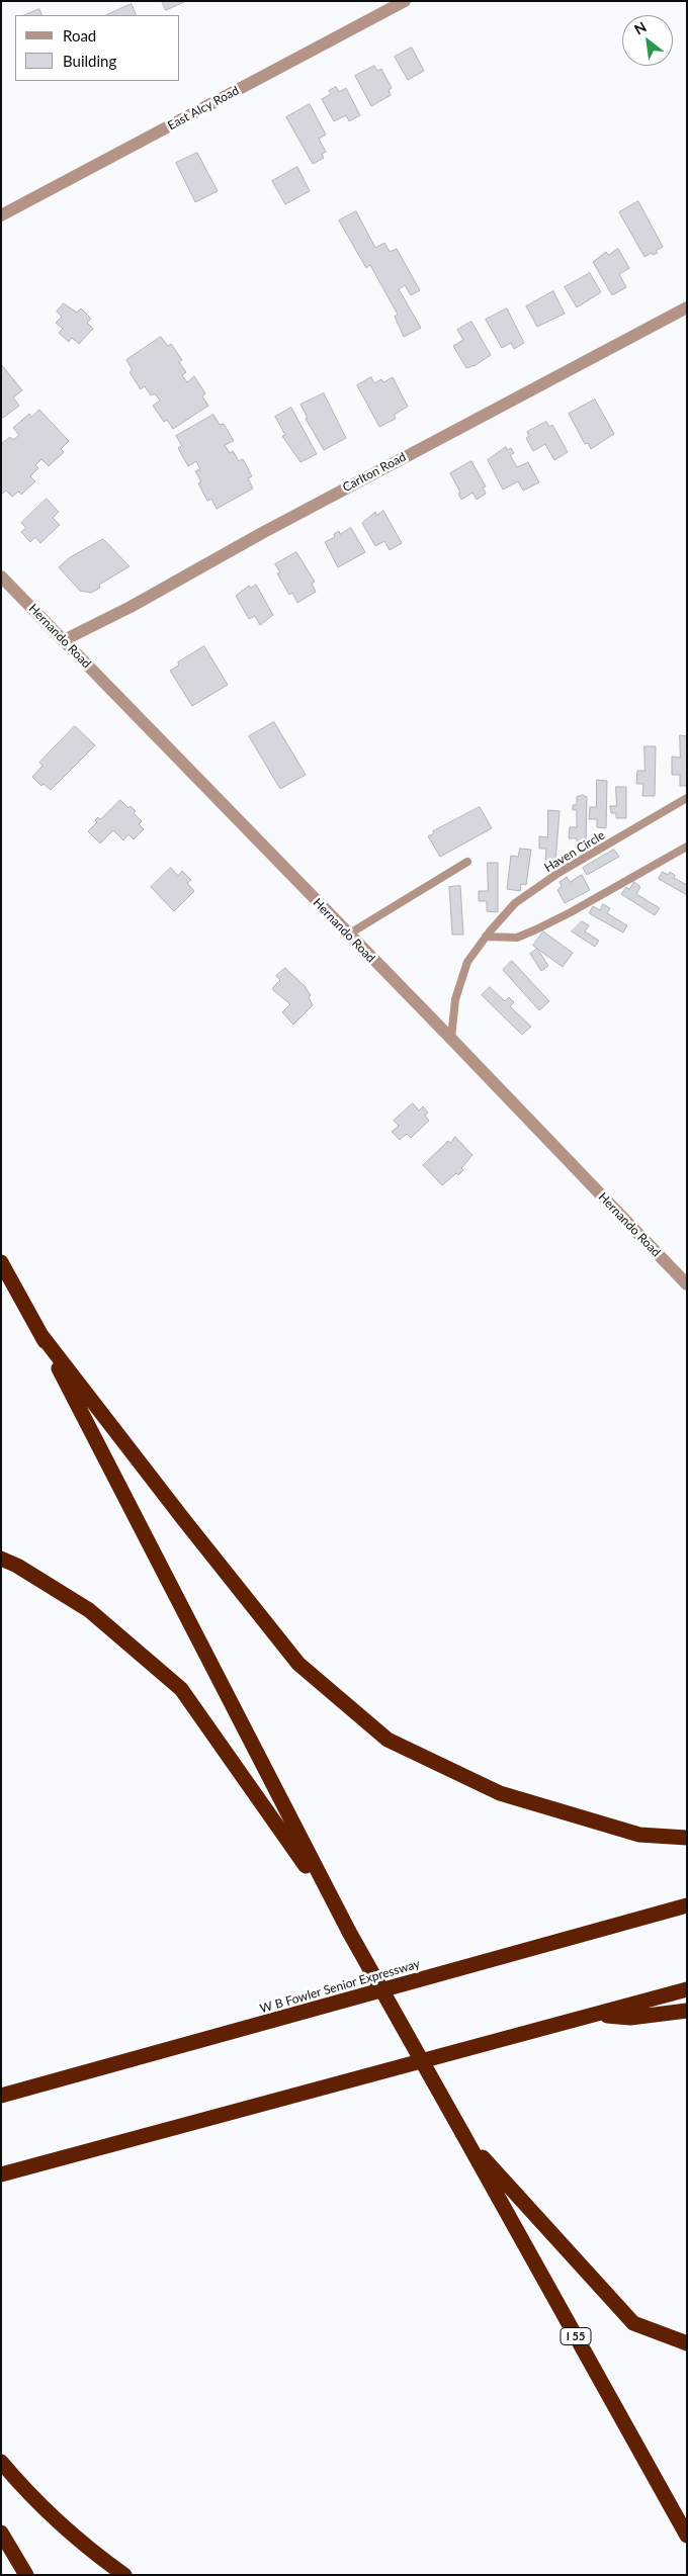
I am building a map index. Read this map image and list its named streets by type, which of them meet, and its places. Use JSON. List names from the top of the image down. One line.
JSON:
{"streets":{"highway":["W B Fowler Senior Expressway","I 55"],"street":["East Alcy Road","Carlton Road","Hernando Road"],"lane":["Haven Circle"]},"crossings":[["Carlton Road","Hernando Road"],["Hernando Road","Haven Circle"]],"legend":["Road","Building"],"north":"top left"}
